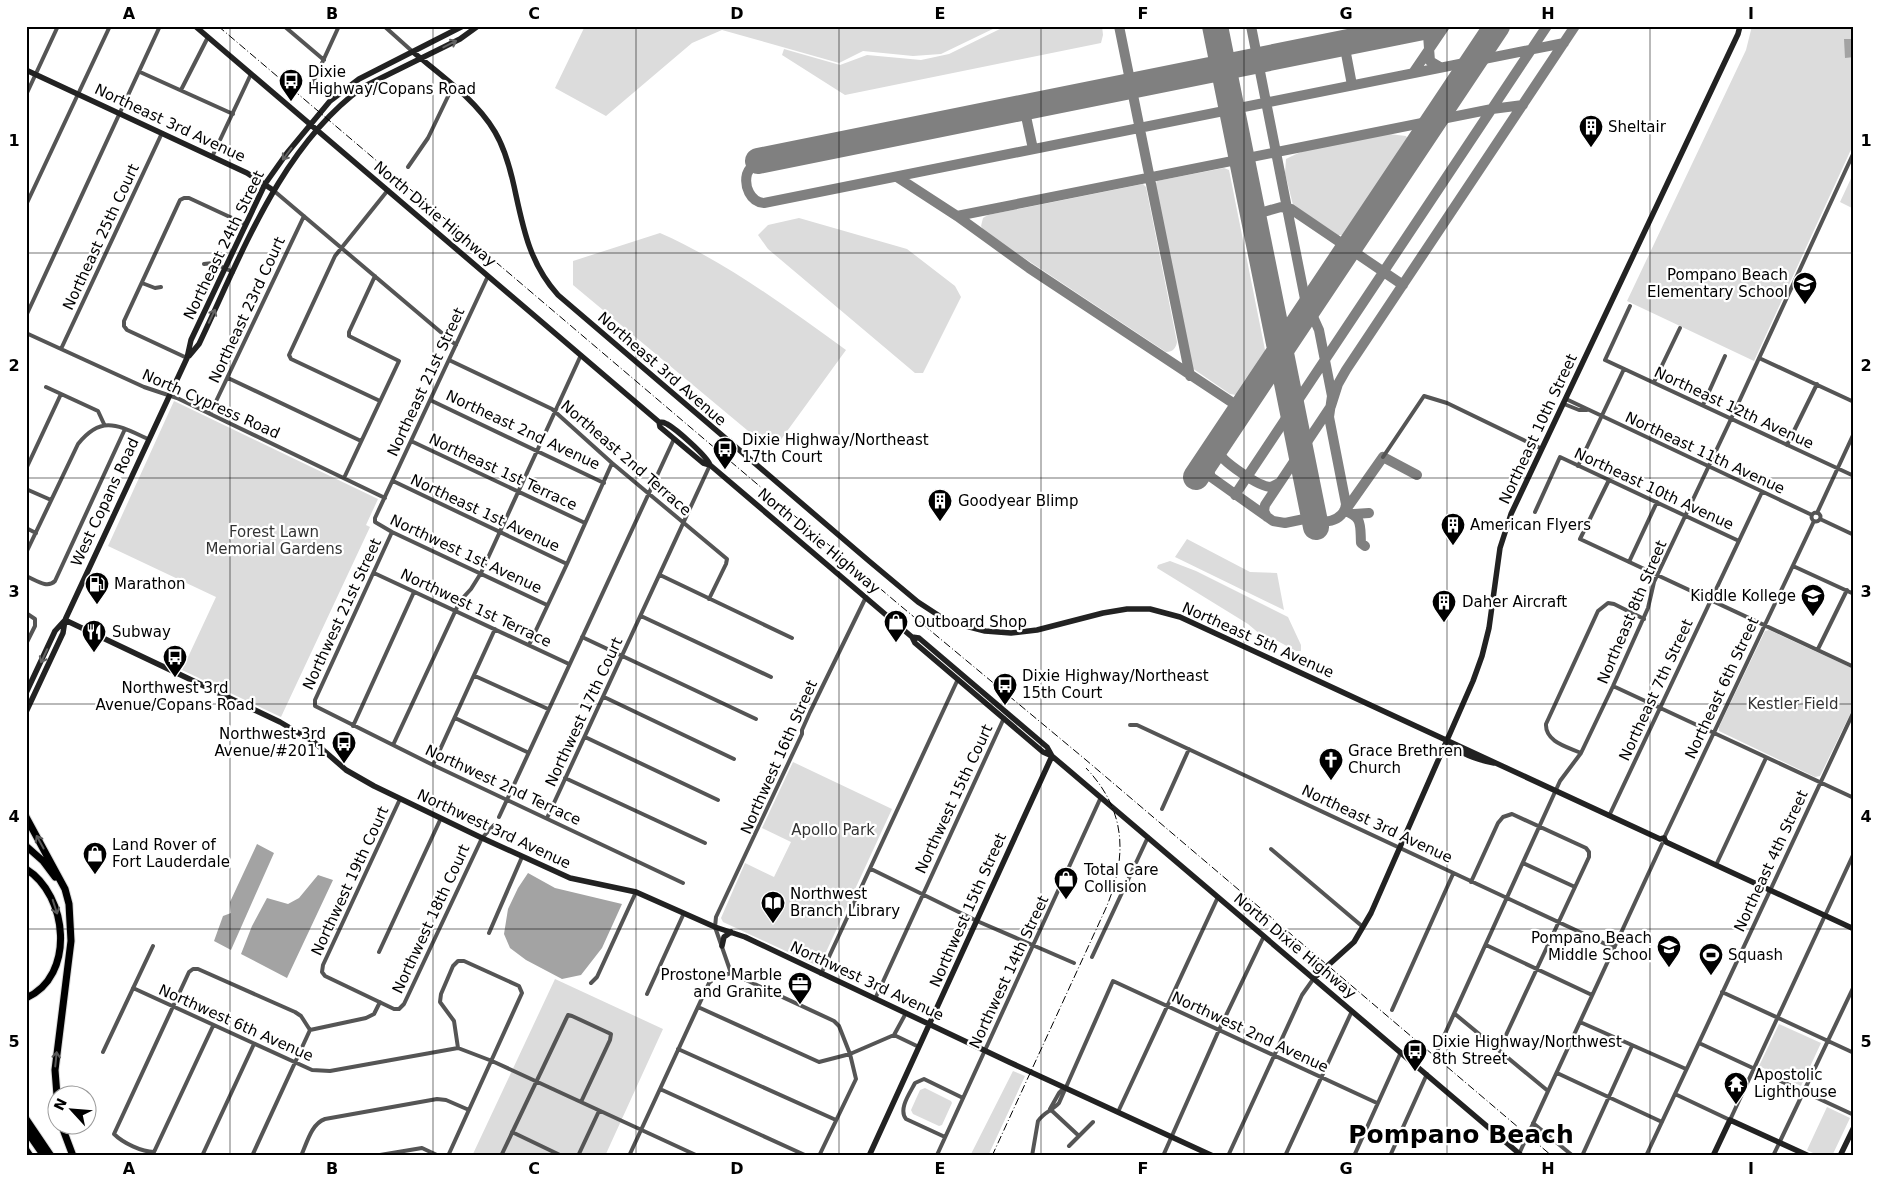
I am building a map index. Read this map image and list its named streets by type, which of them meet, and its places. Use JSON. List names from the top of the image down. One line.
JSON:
{"streets":{"street":["Northeast 3rd Avenue","North Dixie Highway","Northeast 25th Court","Northeast 24th Street","Northeast 23rd Court","Northeast 21st Street","North Cypress Road","Northeast 12th Avenue","Northeast 10th Street","Northeast 2nd Avenue","Northeast 11th Avenue","Northeast 2nd Terrace","Northeast 1st Terrace","Northeast 10th Avenue","West Copans Road","Northeast 1st Avenue","Northwest 1st Avenue","Northwest 1st Terrace","Northeast 8th Street","Northwest 21st Street","Northeast 5th Avenue","Northeast 6th Street","Northeast 7th Street","Northwest 17th Court","Northwest 16th Street","Northwest 2nd Terrace","Northwest 15th Court","Northwest 3rd Avenue","Northeast 4th Street","Northwest 19th Court","Northwest 15th Street","Northwest 18th Court","Northwest 14th Street","Northwest 6th Avenue","Northwest 2nd Avenue"]},"crossings":[["Northeast 3rd Avenue","Northeast 25th Court"],["Northeast 3rd Avenue","Northeast 24th Street"],["Northeast 3rd Avenue","Northeast 23rd Court"],["Northeast 3rd Avenue","Northeast 21st Street"],["Northeast 3rd Avenue","Northeast 10th Street"],["Northeast 3rd Avenue","Northeast 8th Street"],["Northeast 3rd Avenue","Northeast 5th Avenue"],["Northeast 3rd Avenue","Northeast 6th Street"],["North Dixie Highway","Northeast 24th Street"],["North Dixie Highway","Northeast 21st Street"],["North Dixie Highway","Northeast 10th Street"],["North Dixie Highway","Northeast 6th Street"],["North Dixie Highway","Northwest 17th Court"],["North Dixie Highway","Northwest 16th Street"],["North Dixie Highway","Northwest 15th Court"],["North Dixie Highway","Northwest 15th Street"],["North Dixie Highway","Northwest 14th Street"],["Northeast 25th Court","North Cypress Road"],["Northeast 24th Street","North Cypress Road"],["Northeast 24th Street","West Copans Road"],["Northeast 23rd Court","North Cypress Road"],["Northeast 21st Street","North Cypress Road"],["Northeast 21st Street","Northeast 2nd Avenue"],["Northeast 21st Street","Northeast 2nd Terrace"],["Northeast 21st Street","Northeast 1st Terrace"],["Northeast 21st Street","Northeast 1st Avenue"],["Northeast 21st Street","Northwest 21st Street"],["North Cypress Road","West Copans Road"],["North Cypress Road","Northwest 21st Street"],["Northeast 12th Avenue","Northeast 8th Street"],["Northeast 10th Street","Northeast 11th Avenue"],["Northeast 10th Street","Northeast 5th Avenue"],["Northeast 11th Avenue","Northeast 8th Street"],["Northeast 11th Avenue","Northeast 6th Street"],["Northeast 11th Avenue","Northeast 7th Street"],["Northeast 2nd Terrace","Northwest 17th Court"],["Northeast 10th Avenue","Northeast 8th Street"],["Northeast 10th Avenue","Northeast 7th Street"],["West Copans Road","Northwest 3rd Avenue"],["Northwest 1st Avenue","Northwest 21st Street"],["Northwest 1st Terrace","Northwest 21st Street"],["Northeast 8th Street","Northeast 5th Avenue"],["Northwest 21st Street","Northwest 2nd Terrace"],["Northeast 5th Avenue","Northeast 6th Street"],["Northeast 5th Avenue","Northeast 7th Street"],["Northeast 5th Avenue","Northeast 4th Street"],["Northwest 17th Court","Northwest 2nd Terrace"],["Northwest 16th Street","Northwest 3rd Avenue"],["Northwest 15th Court","Northwest 3rd Avenue"],["Northwest 3rd Avenue","Northwest 19th Court"],["Northwest 3rd Avenue","Northwest 15th Street"],["Northwest 3rd Avenue","Northwest 18th Court"],["Northwest 3rd Avenue","Northwest 14th Street"],["Northwest 3rd Avenue","Northwest 2nd Avenue"],["Northwest 19th Court","Northwest 18th Court"]],"districts":["Pompano Beach"],"parks":["Forest Lawn Memorial Gardens","Kestler Field","Apollo Park"],"places":{"bus stop":["Dixie Highway/Copans Road","Dixie Highway/Northeast 17th Court","Northwest 3rd Avenue/Copans Road","Dixie Highway/Northeast 15th Court","Northwest 3rd Avenue/#2011","Dixie Highway/Northwest 8th Street"],"building":["Sheltair","Goodyear Blimp","American Flyers","Daher Aircraft"],"school or university":["Pompano Beach Elementary School","Kiddle Kollege","Pompano Beach Middle School"],"fuel station":["Marathon"],"shop":["Outboard Shop","Land Rover of Fort Lauderdale","Total Care Collision"],"restaurant":["Subway"],"church":["Grace Brethren Church"],"library":["Northwest Branch Library"],"sports":["Squash"],"office":["Prostone Marble and Granite"],"temple":["Apostolic Lighthouse"]},"north":"top left","grid":{"columns":["A","B","C","D","E","F","G","H","I"],"rows":["1","2","3","4","5"]}}
